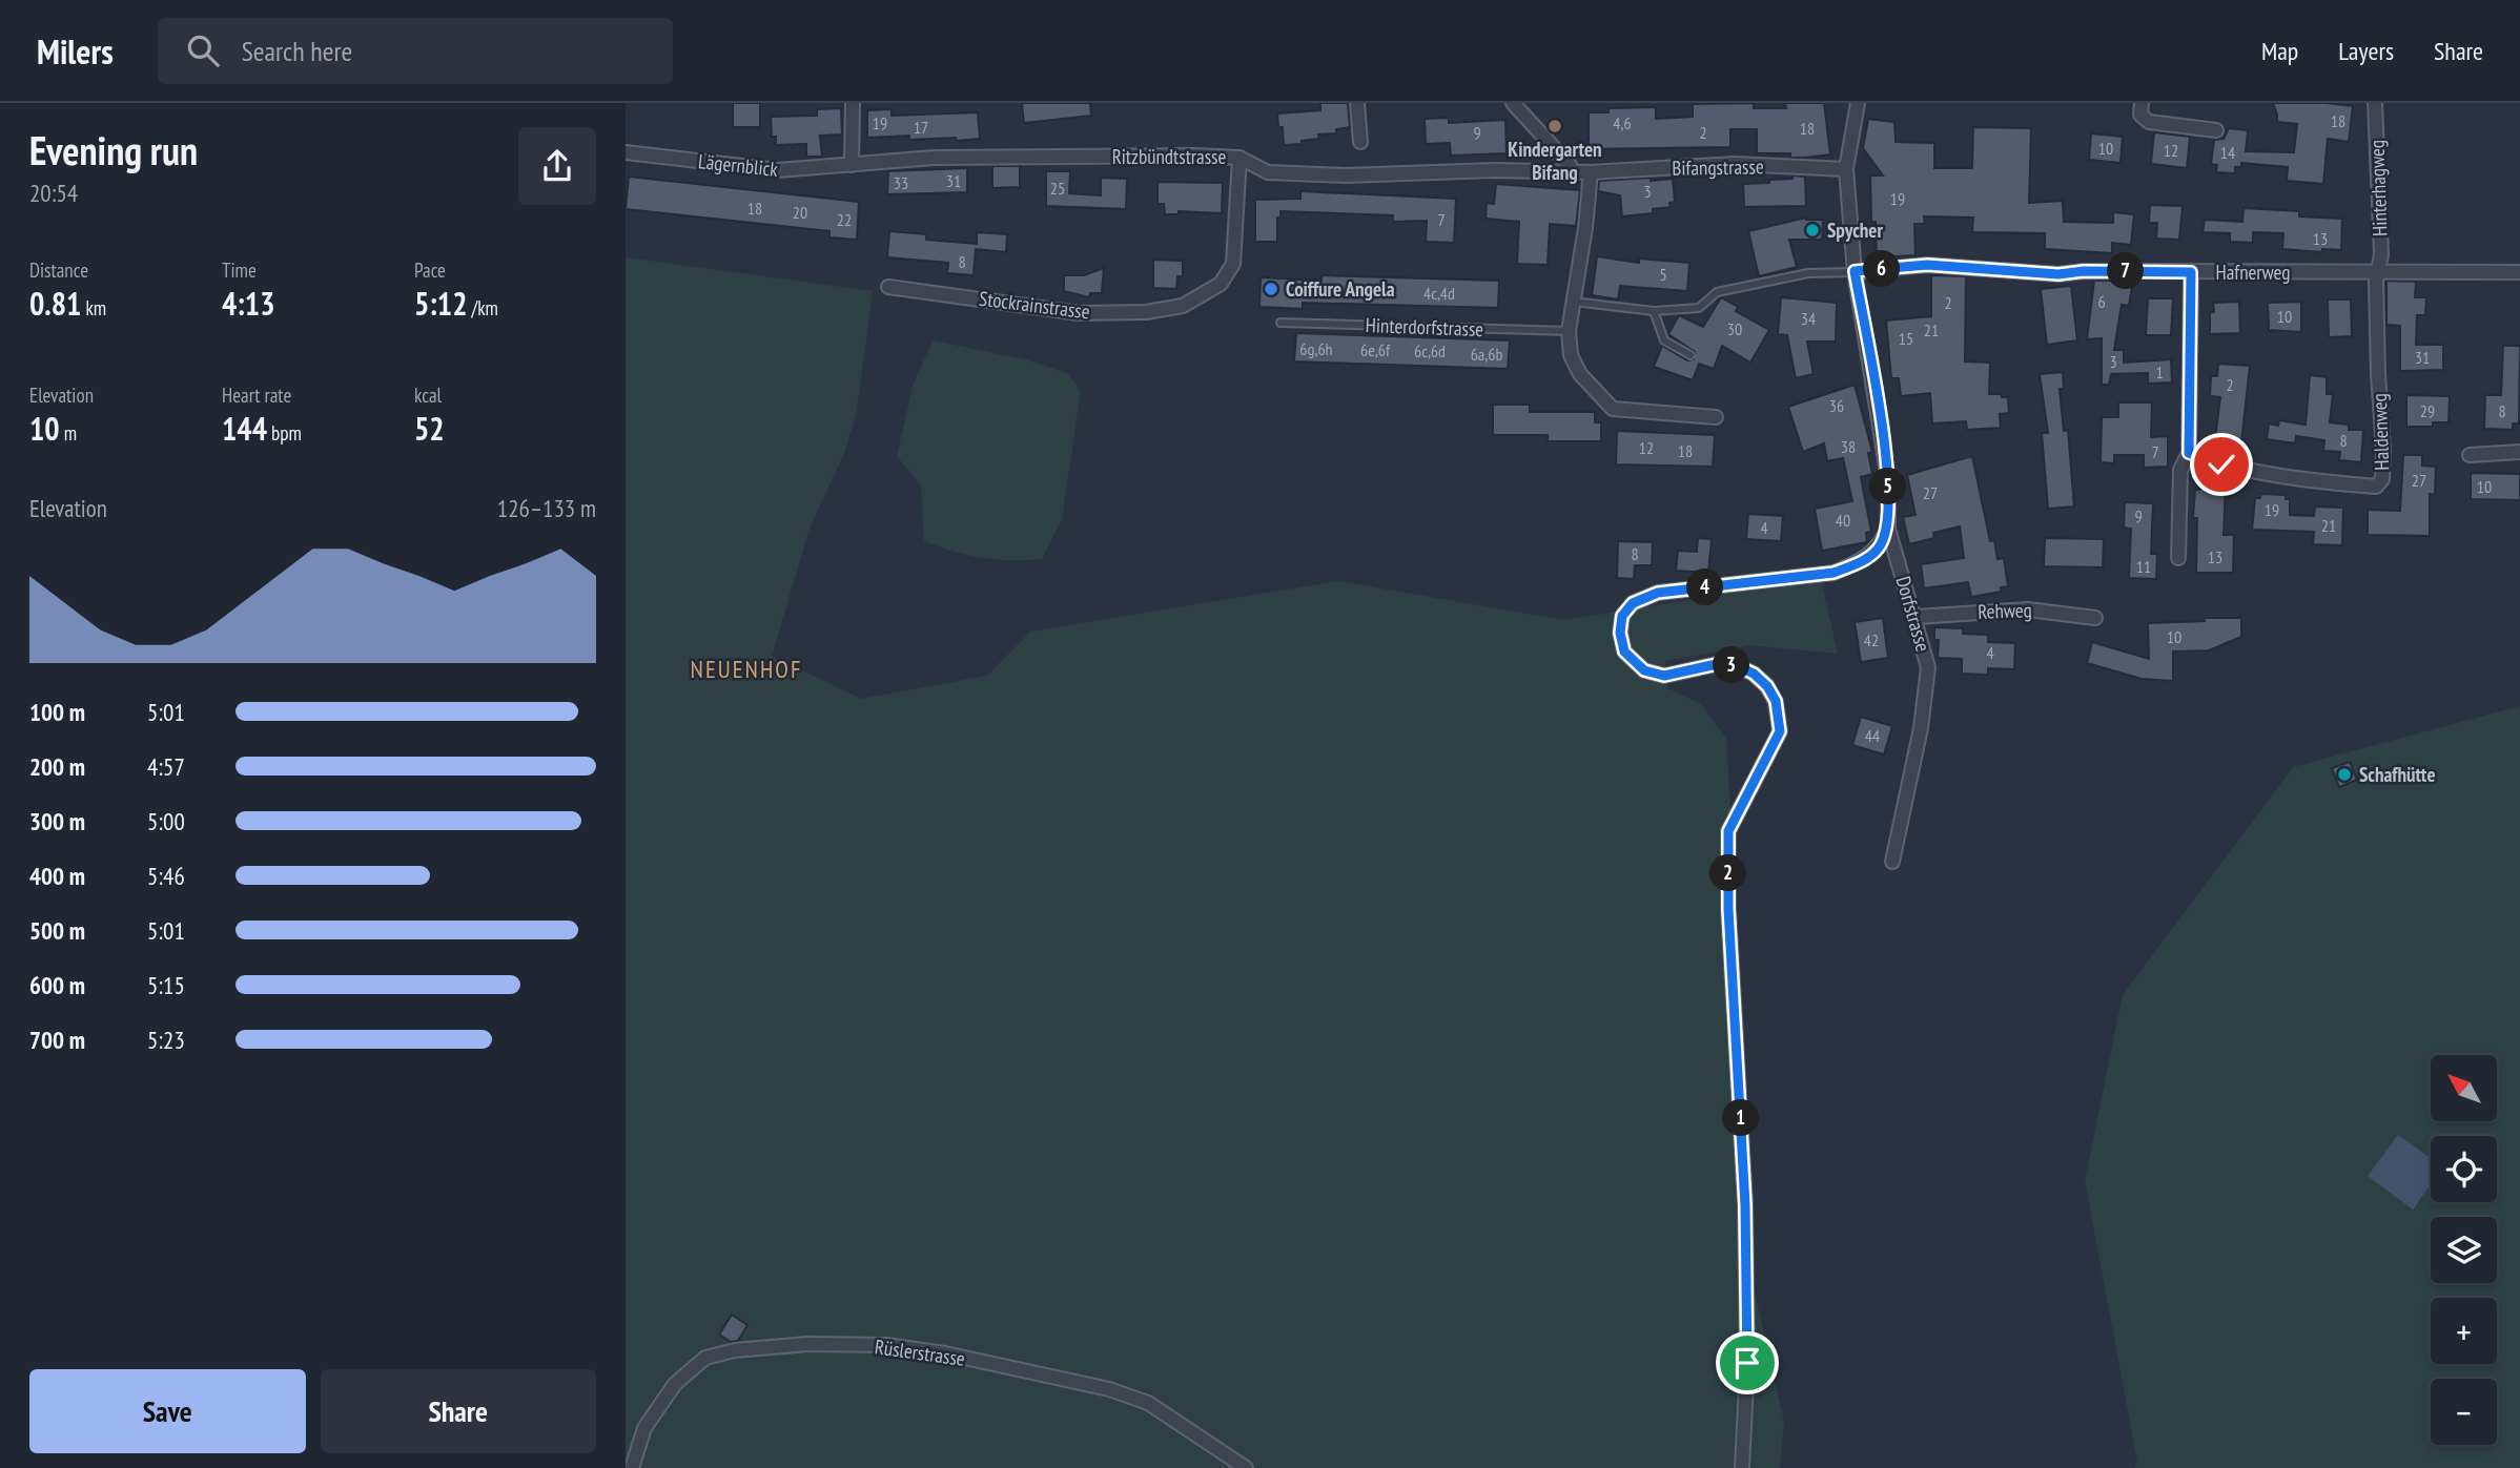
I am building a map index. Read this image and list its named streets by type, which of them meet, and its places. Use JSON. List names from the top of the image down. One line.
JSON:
{"streets":{"street":["Ritzbündtstrasse","Lägernblick","Bifangstrasse","Hinterhagweg","Hafnerweg","Stockrainstrasse","Haldenweg","Rehweg","Dorfstrasse","Rüslerstrasse"],"lane":["Hinterdorfstrasse"]},"crossings":[["Ritzbündtstrasse","Lägernblick"],["Ritzbündtstrasse","Bifangstrasse"],["Ritzbündtstrasse","Stockrainstrasse"],["Bifangstrasse","Dorfstrasse"],["Hinterhagweg","Hafnerweg"],["Hinterhagweg","Haldenweg"],["Hafnerweg","Haldenweg"],["Hafnerweg","Dorfstrasse"],["Rehweg","Dorfstrasse"]],"districts":["NEUENHOF"],"places":["Kindergarten Bifang","Spycher","Coiffure Angela","Schafhütte"],"house_numbers":["18","19","4,6","17","18","9","2","10","12","14","31","33","25","3","19","18","20","22","7","13","8","5","4c,4d","6","2","10","34","30","21","15","6g,6h","6e,6f","6c,6d","6a,6b","31","3","1","2","36","29","8","8","38","12","18","7","27","10","27","19","9","40","21","4","8","13","11","10","42","4","44"],"north":"top left","page":{"header":"Milers","search":"Search here","nav":["Map","Layers","Share"],"heading":["Evening run","20:54"],"stats":[["Distance","0.81 km"],["Time","4:13"],["Pace","5:12 /km"],["Elevation","10 m"],["Heart rate","144 bpm"],["kcal","52"]],"pins":["6","7","5","4","3","2","1"],"chart":["Elevation","126–133 m"],"list":[{"name":"100 m","note":"5:01"},{"name":"200 m","note":"4:57"},{"name":"300 m","note":"5:00"},{"name":"400 m","note":"5:46"},{"name":"500 m","note":"5:01"},{"name":"600 m","note":"5:15"},{"name":"700 m","note":"5:23"}],"map_buttons":["+","−"],"buttons":["Save","Share"]}}
